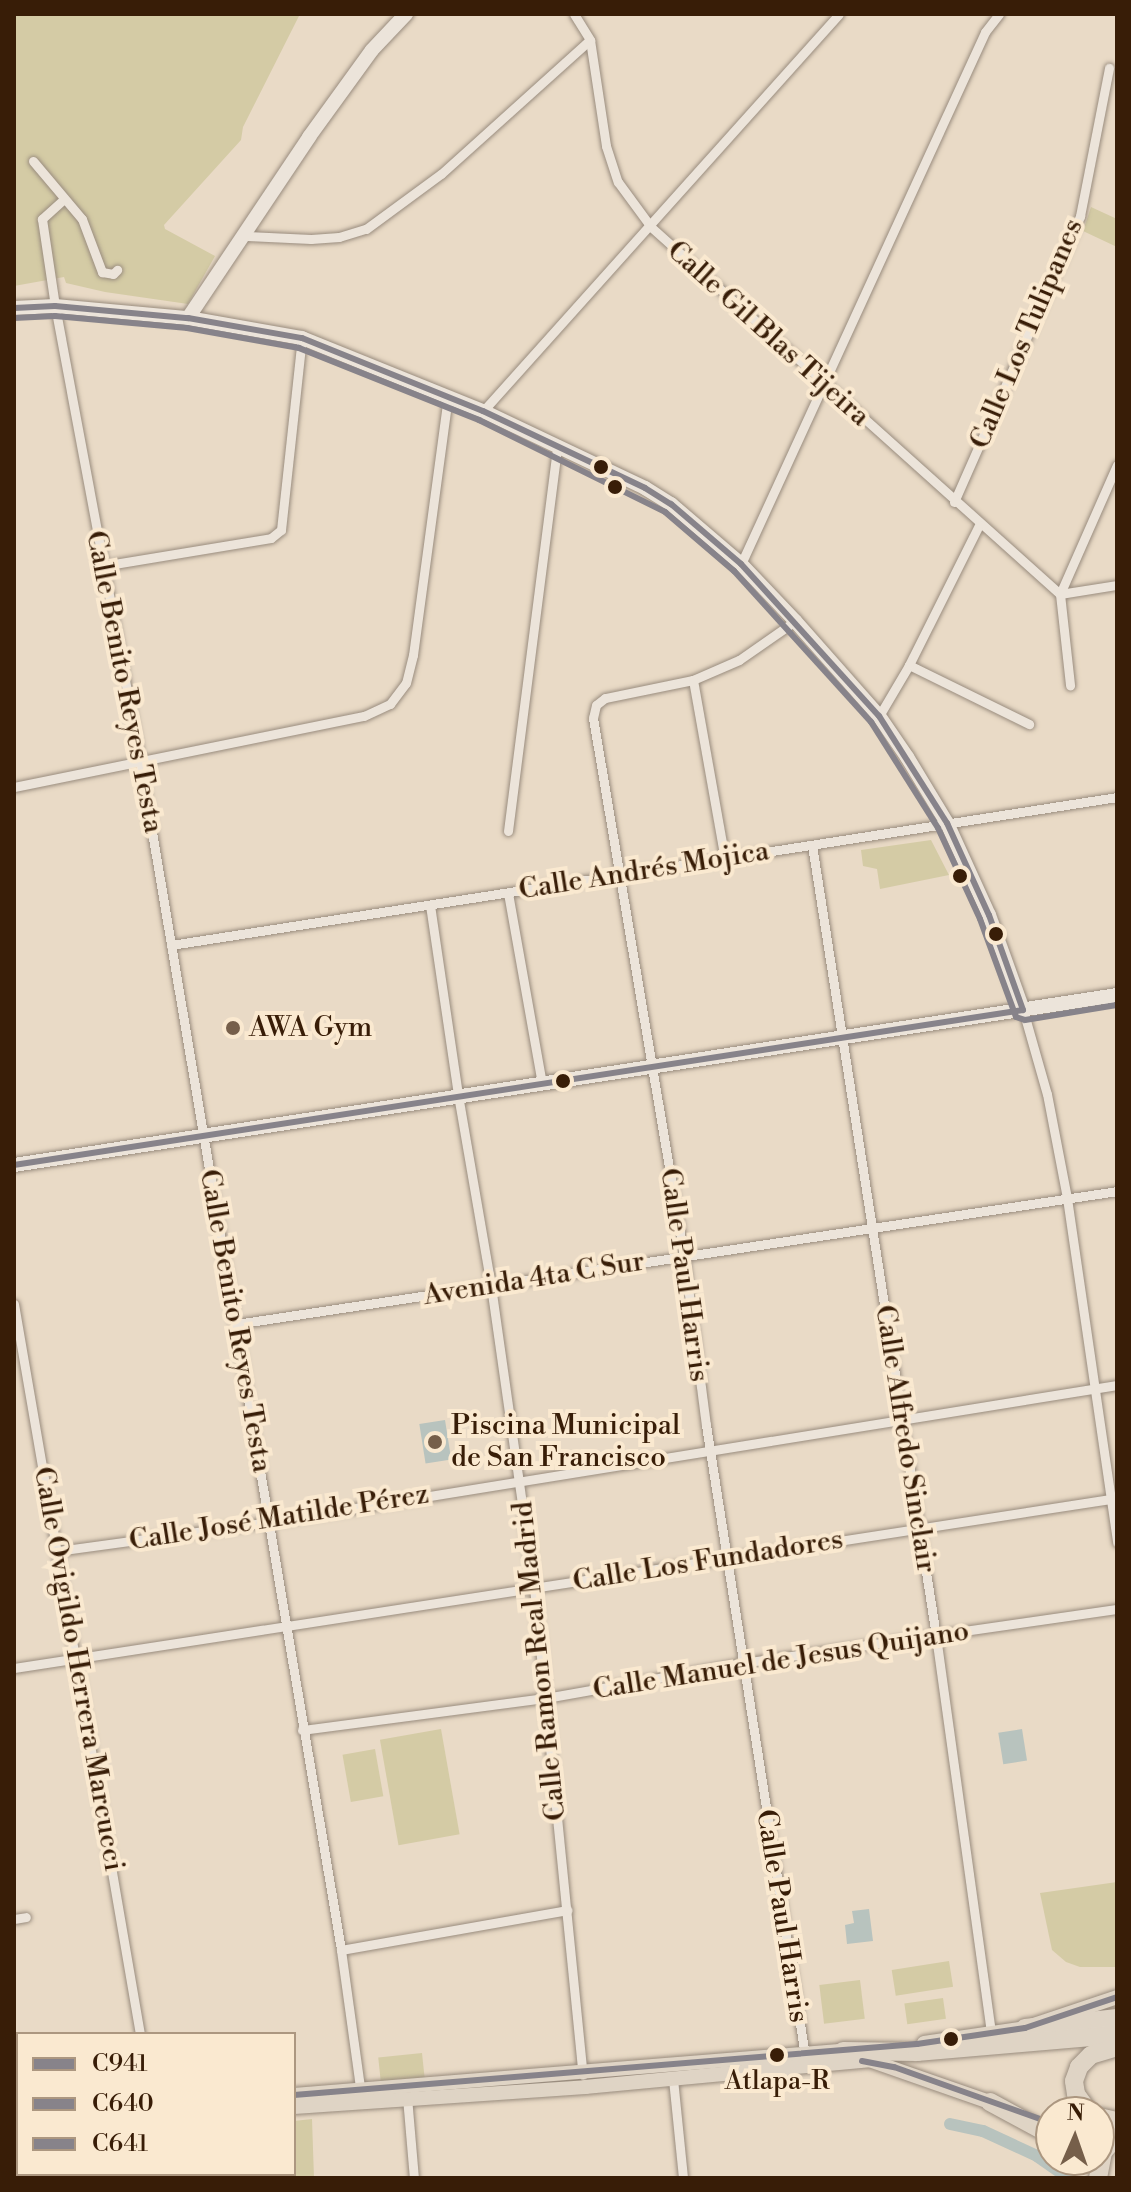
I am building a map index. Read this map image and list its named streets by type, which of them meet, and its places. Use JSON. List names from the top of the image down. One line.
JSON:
{"streets":{"street":["Calle Gil Blas Tijeira","Calle Los Tulipanes","Calle Benito Reyes Testa","Calle Andrés Mojica","Calle Paul Harris","Avenida 4ta C Sur","Calle Alfredo Sinclair","Calle José Matilde Pérez","Calle Los Fundadores","Calle Ramon Real Madrid","Calle Manuel de Jesus Quijano","Calle Ovigildo Herrera Marcucci"]},"crossings":[["Calle Gil Blas Tijeira","Calle Los Tulipanes"],["Calle Benito Reyes Testa","Calle Andrés Mojica"],["Calle Benito Reyes Testa","Avenida 4ta C Sur"],["Calle Benito Reyes Testa","Calle José Matilde Pérez"],["Calle Benito Reyes Testa","Calle Los Fundadores"],["Calle Benito Reyes Testa","Calle Manuel de Jesus Quijano"],["Calle Andrés Mojica","Calle Paul Harris"],["Calle Andrés Mojica","Calle Alfredo Sinclair"],["Calle Andrés Mojica","Calle Ramon Real Madrid"],["Calle Paul Harris","Avenida 4ta C Sur"],["Calle Paul Harris","Calle José Matilde Pérez"],["Calle Paul Harris","Calle Los Fundadores"],["Calle Paul Harris","Calle Manuel de Jesus Quijano"],["Avenida 4ta C Sur","Calle Alfredo Sinclair"],["Avenida 4ta C Sur","Calle Ramon Real Madrid"],["Calle Alfredo Sinclair","Calle José Matilde Pérez"],["Calle Alfredo Sinclair","Calle Los Fundadores"],["Calle Alfredo Sinclair","Calle Manuel de Jesus Quijano"],["Calle José Matilde Pérez","Calle Ramon Real Madrid"],["Calle José Matilde Pérez","Calle Ovigildo Herrera Marcucci"],["Calle Los Fundadores","Calle Ramon Real Madrid"],["Calle Los Fundadores","Calle Ovigildo Herrera Marcucci"],["Calle Ramon Real Madrid","Calle Manuel de Jesus Quijano"]],"places":["AWA Gym","Piscina Municipal de San Francisco","Atlapa-R"],"lines":["transit line C941","transit line C641","transit line C640"],"legend":["C941","C640","C641"],"north":"top"}
